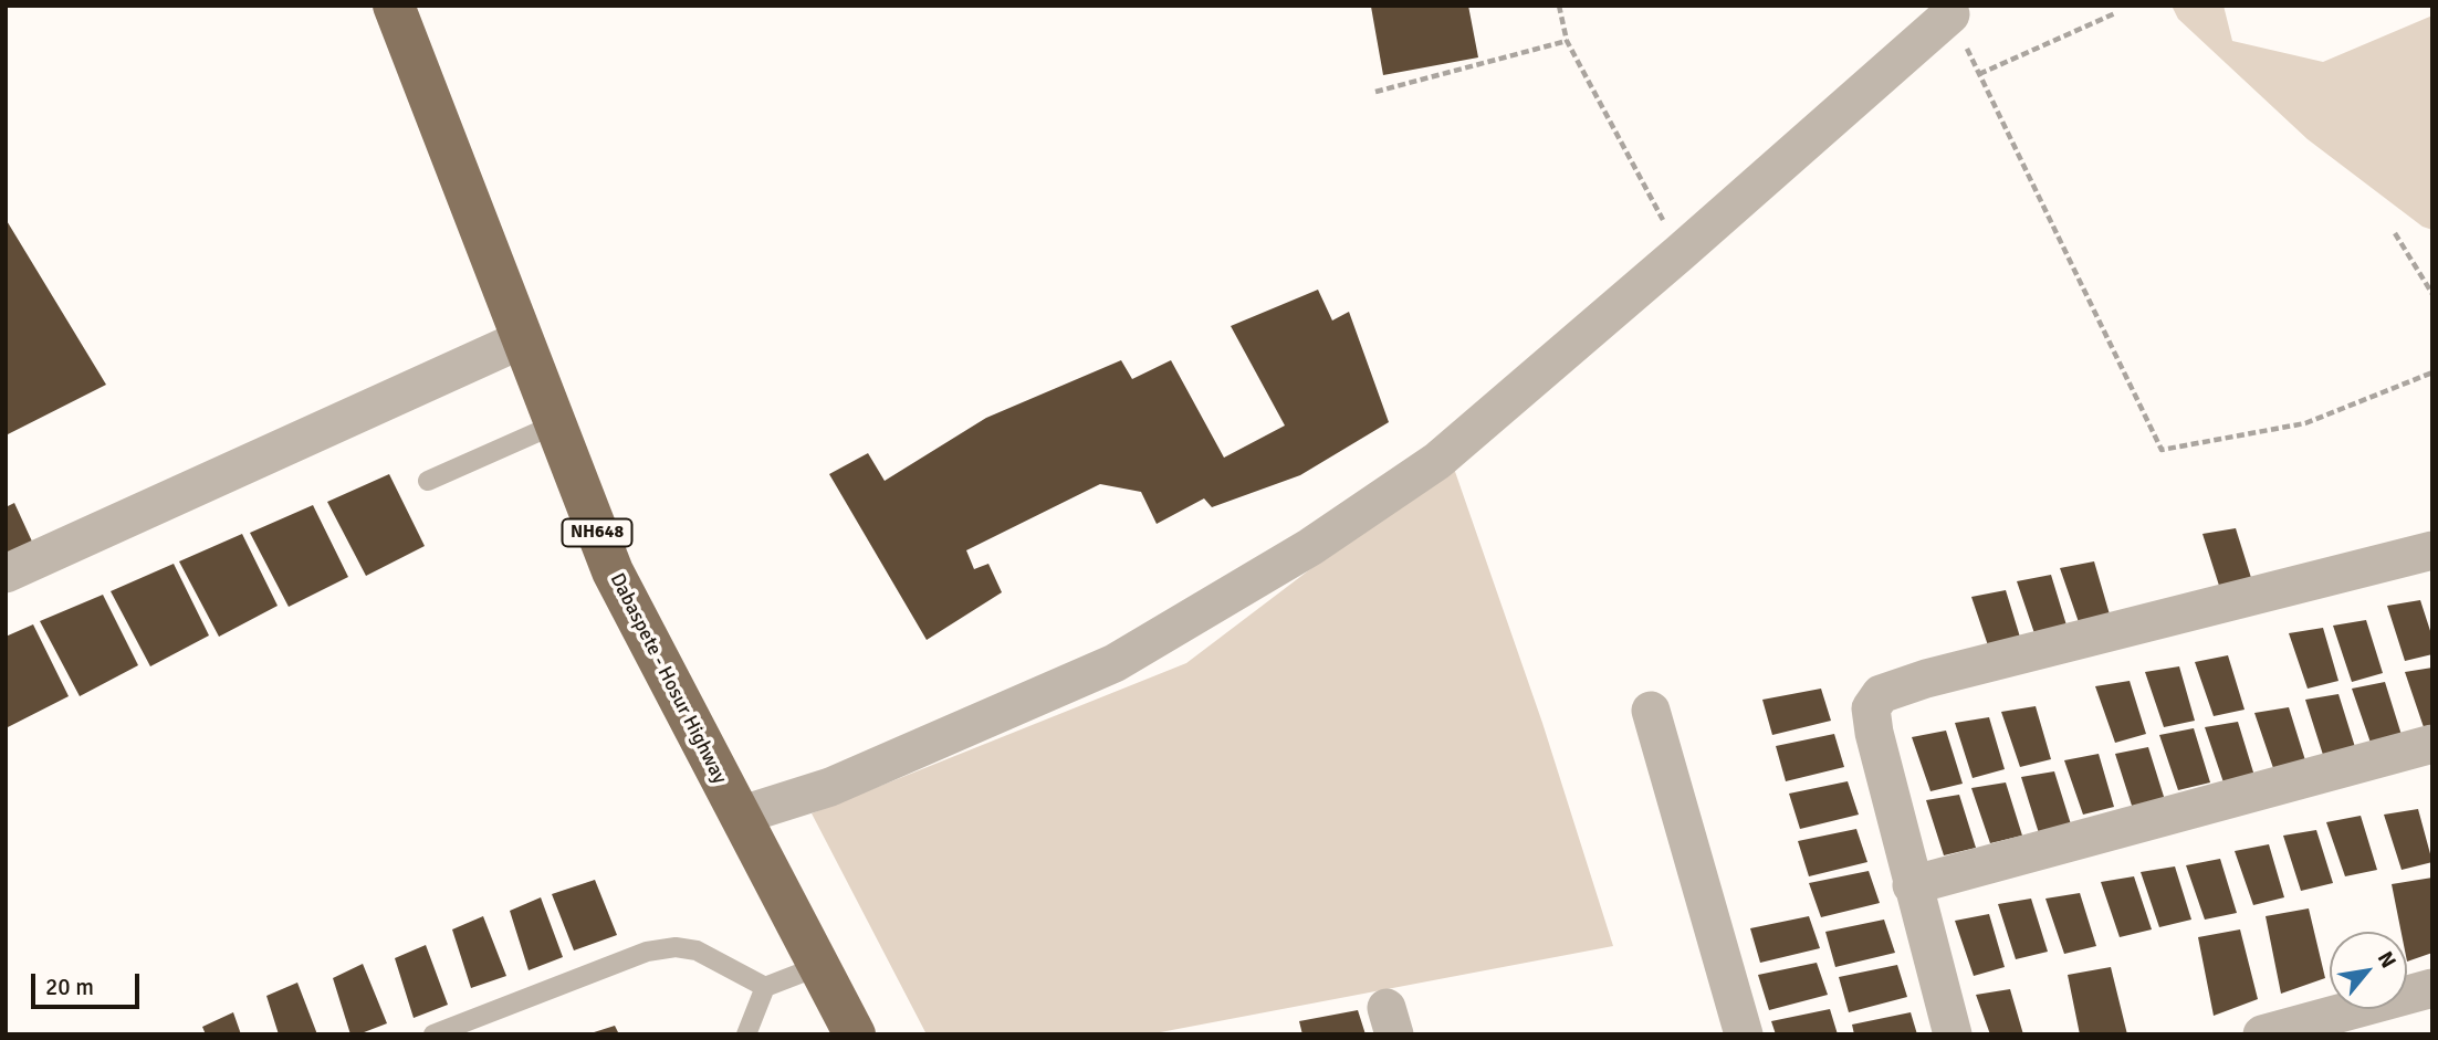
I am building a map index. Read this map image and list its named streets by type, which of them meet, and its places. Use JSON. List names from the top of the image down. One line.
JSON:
{"streets":{"highway":["NH648","Dabaspete - Hosur Highway"]},"scale_bar":"20 m","north":"top right"}
